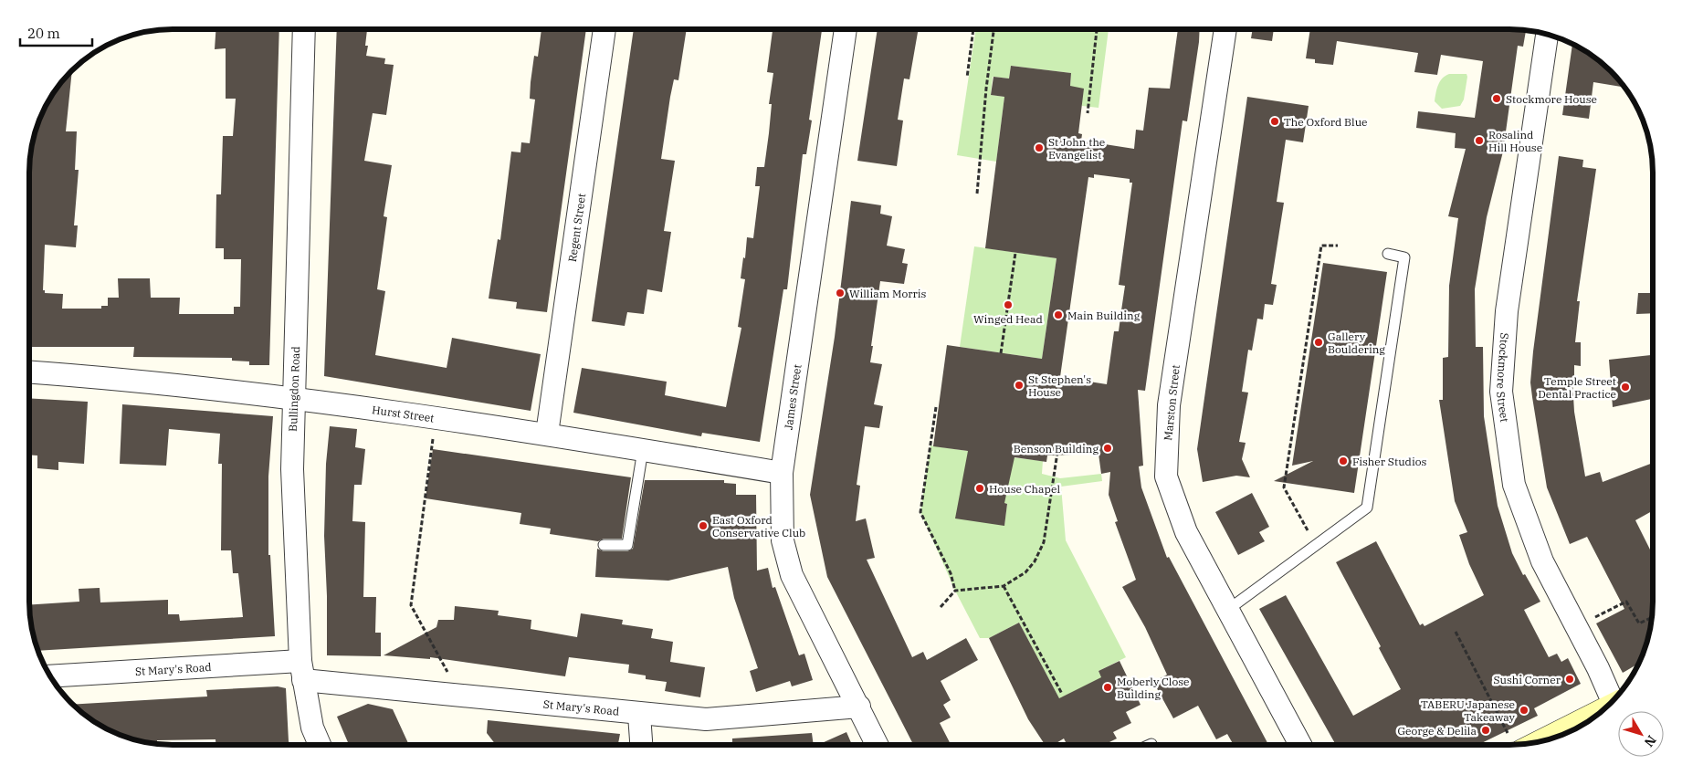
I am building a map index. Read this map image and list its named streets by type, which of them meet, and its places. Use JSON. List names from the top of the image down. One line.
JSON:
{"streets":{"street":["Regent Street","Stockmore Street","Bullingdon Road","James Street","Marston Street","Hurst Street","St Mary's Road"]},"crossings":[["Regent Street","Hurst Street"],["Bullingdon Road","Hurst Street"],["Bullingdon Road","St Mary's Road"],["James Street","Hurst Street"],["James Street","St Mary's Road"]],"places":["Stockmore House","The Oxford Blue","Rosalind Hill House","St John the Evangelist","William Morris","Winged Head","Main Building","Gallery Bouldering","St Stephen's House","Temple Street Dental Practice","Benson Building","Fisher Studios","House Chapel","East Oxford Conservative Club","Sushi Corner","Moberly Close Building","TABERU Japanese Takeaway","George & Delila"],"scale_bar":"20 m","north":"bottom right"}
